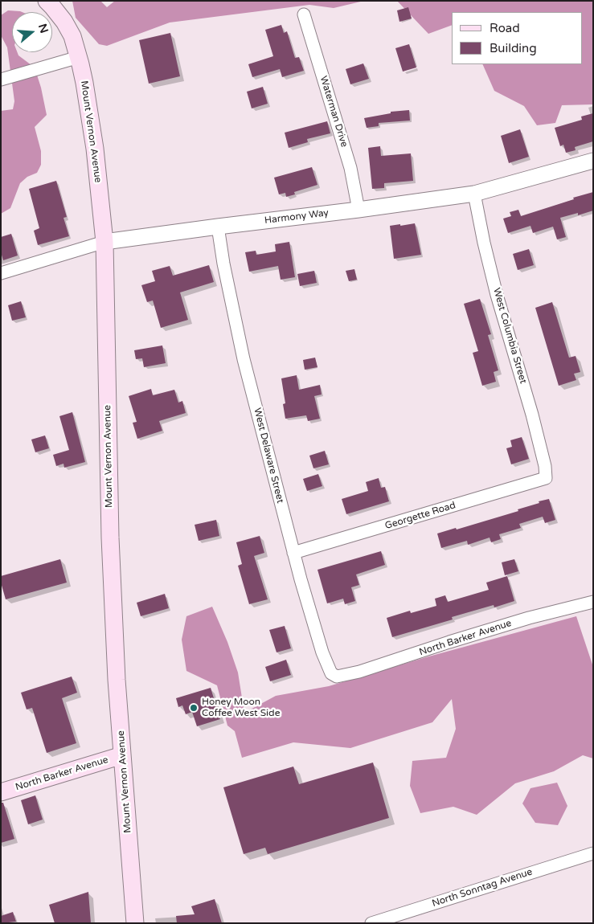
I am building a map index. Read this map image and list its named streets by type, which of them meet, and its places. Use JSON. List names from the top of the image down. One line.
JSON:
{"streets":{"main road":["Mount Vernon Avenue","North Barker Avenue"],"street":["Waterman Drive","Harmony Way","West Columbia Street","West Delaware Street","Georgette Road","North Sonntag Avenue"]},"crossings":[["Waterman Drive","Harmony Way"],["Mount Vernon Avenue","Harmony Way"],["Mount Vernon Avenue","North Barker Avenue"],["Harmony Way","West Columbia Street"],["Harmony Way","West Delaware Street"],["West Columbia Street","Georgette Road"],["West Delaware Street","Georgette Road"],["West Delaware Street","North Barker Avenue"]],"places":["Honey Moon Coffee West Side"],"legend":["Road","Building"],"north":"right"}
